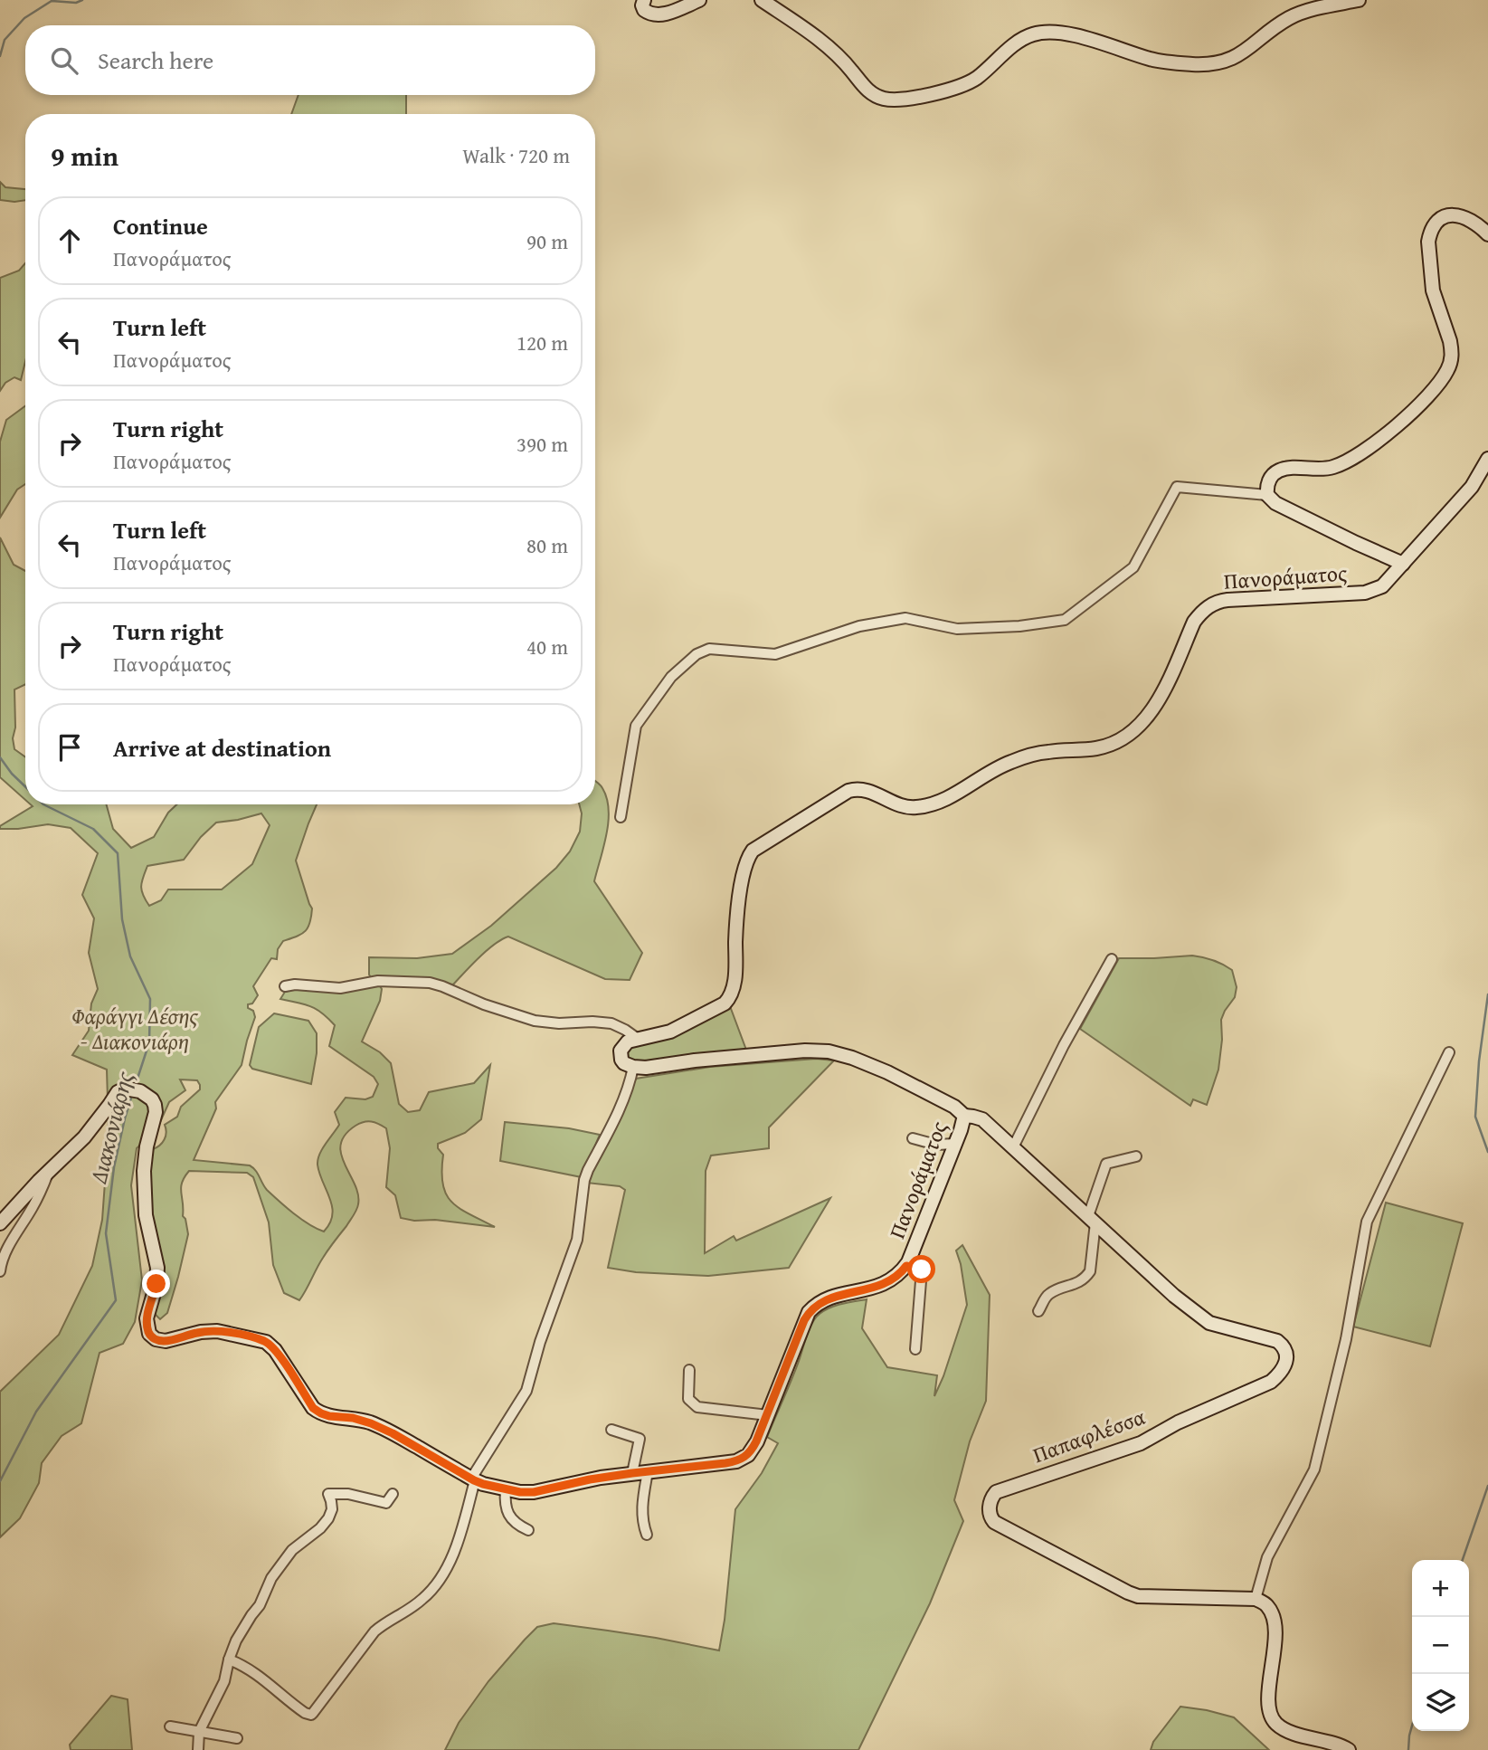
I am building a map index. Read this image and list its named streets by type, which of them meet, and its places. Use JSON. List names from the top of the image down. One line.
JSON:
{"streets":{"main road":["Πανοράματος","Παπαφλέσσα"]},"crossings":[["Πανοράματος","Παπαφλέσσα"]],"water":["Διακονιάρης"],"parks":["Φαράγγι Δέσης - Διακονιάρη"],"page":{"search":"Search here","heading":["9 min","Walk · 720 m"],"list":[["Continue","Πανοράματος","90 m"],["Turn left","Πανοράματος","120 m"],["Turn right","Πανοράματος","390 m"],["Turn left","Πανοράματος","80 m"],["Turn right","Πανοράματος","40 m"],"Arrive at destination"],"map_buttons":["+","−"]}}
